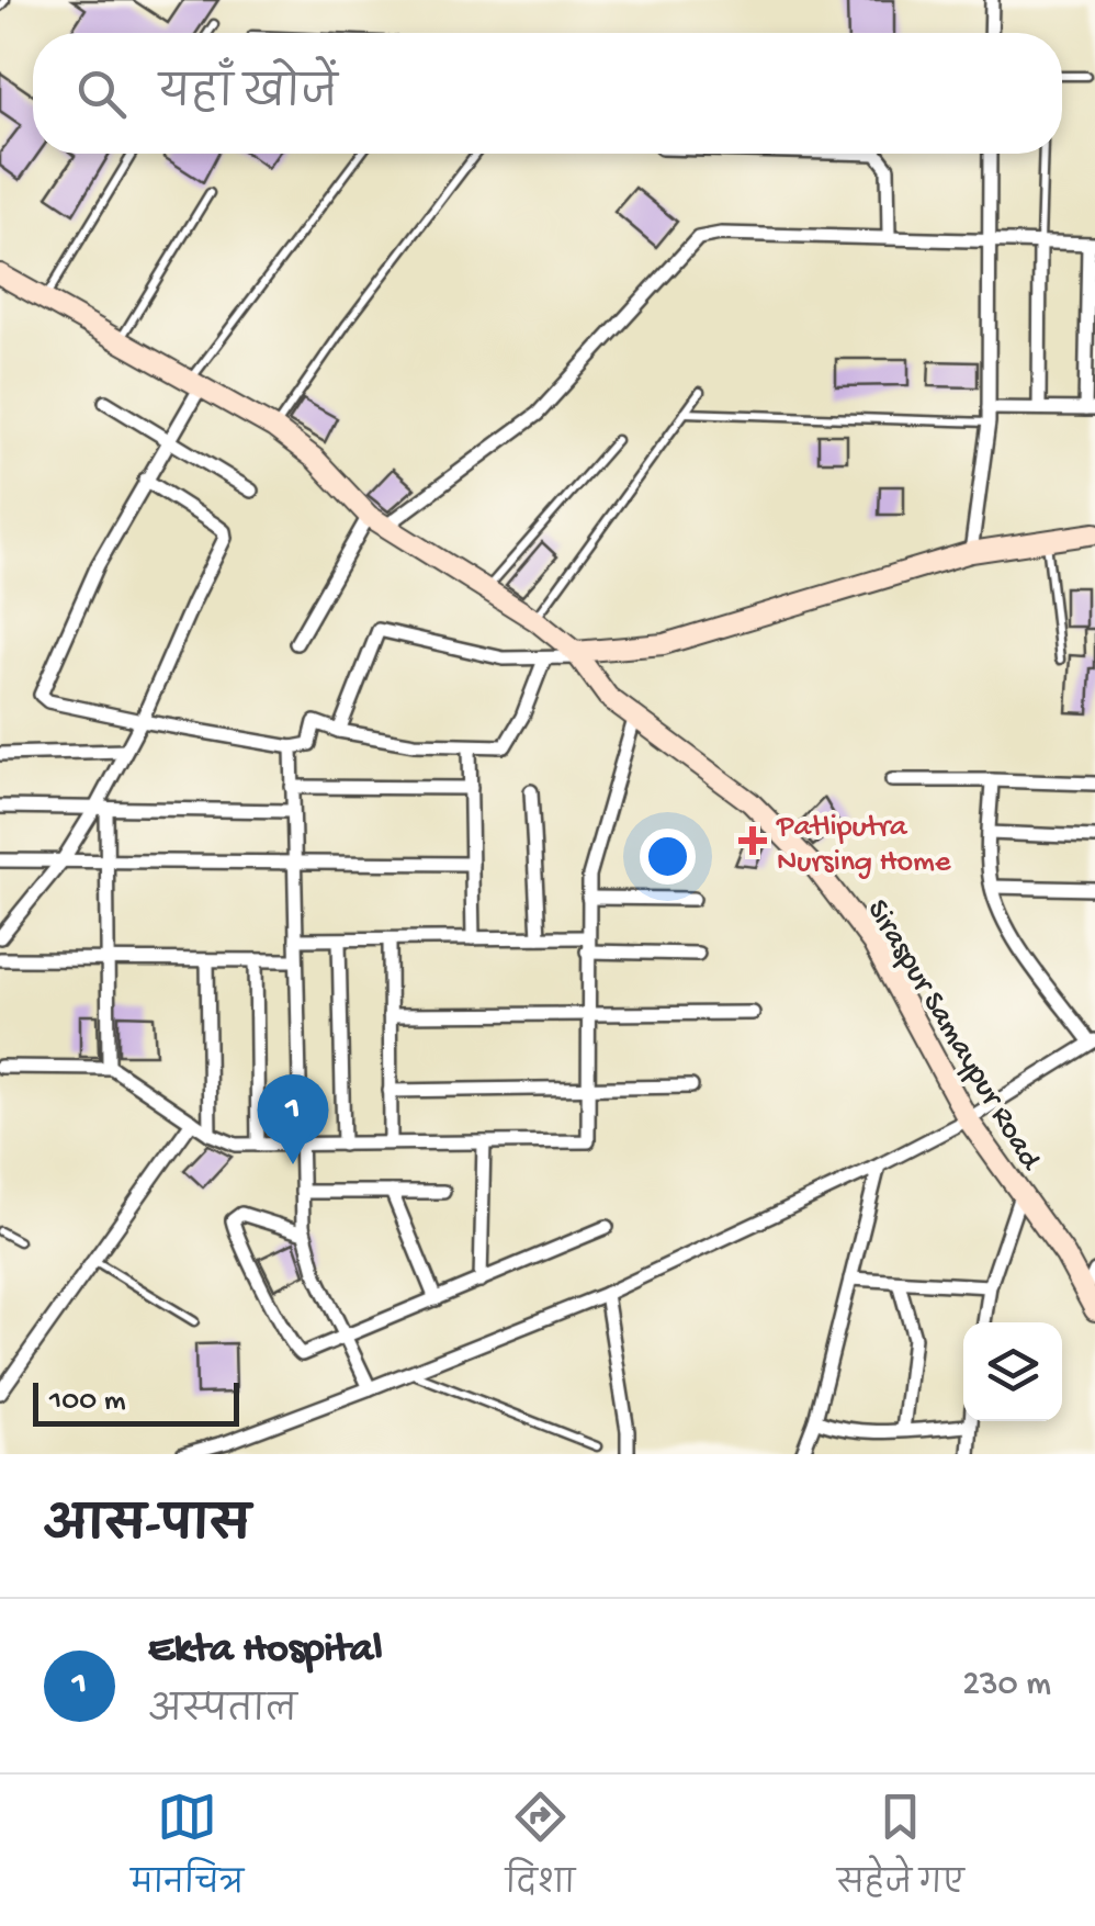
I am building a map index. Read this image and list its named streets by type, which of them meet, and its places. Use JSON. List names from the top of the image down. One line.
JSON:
{"streets":{"street":["Siraspur Samaypur Road"]},"places":{"health":["Patliputra Nursing Home"]},"scale_bar":"100 m","page":{"search":"यहाँ खोजें","pins":"1","scale":"100 m","heading":"आस-पास","list":[{"mark":"1","name":"Ekta Hospital","note":"अस्पताल","value":"230 m"}],"nav":["मानचित्र","दिशा","सहेजे गए"]}}
